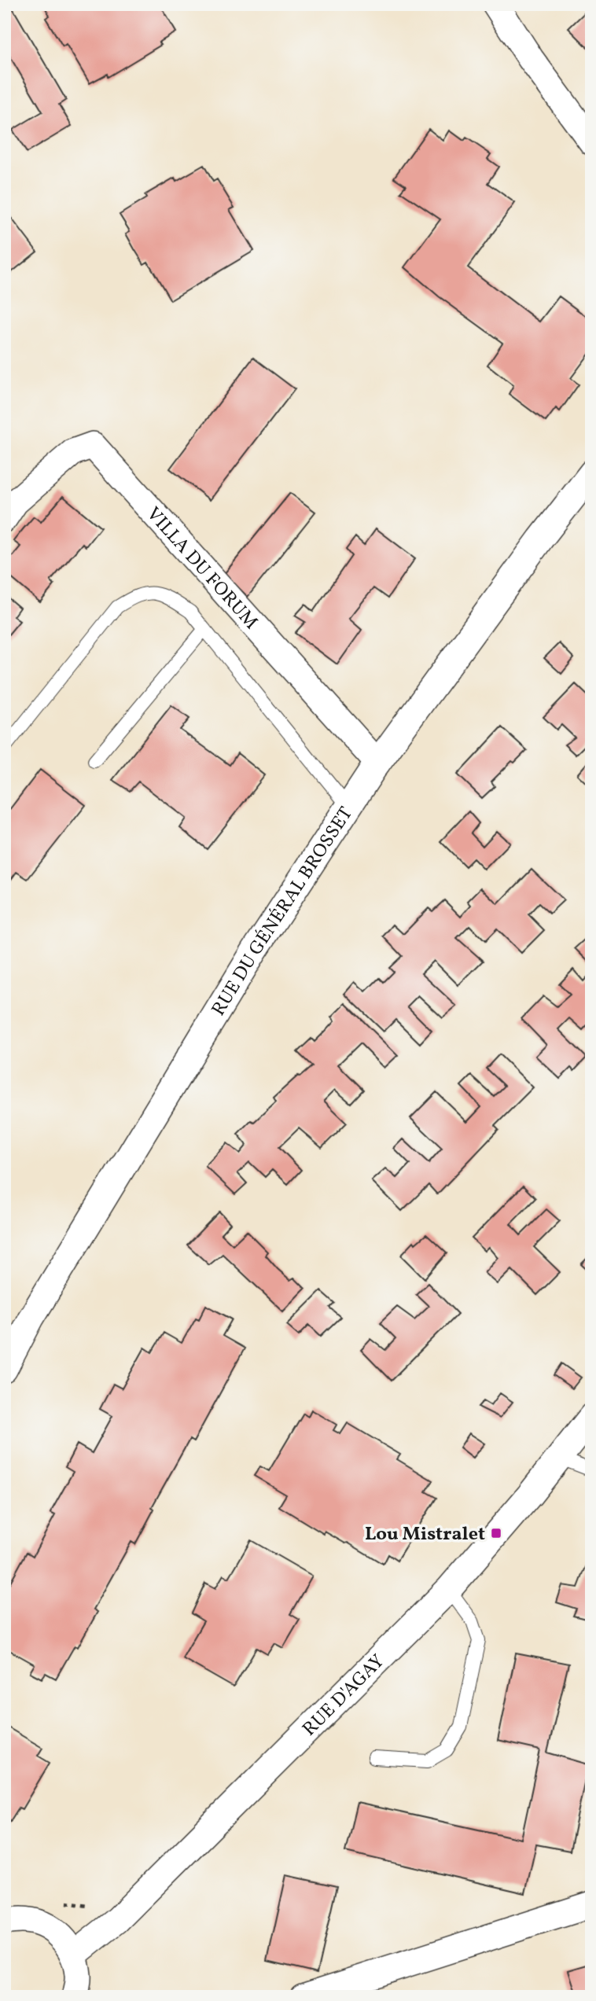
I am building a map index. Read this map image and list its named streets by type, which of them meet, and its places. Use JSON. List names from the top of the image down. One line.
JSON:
{"streets":{"street":["VILLA DU FORUM","RUE DU GÉNÉRAL BROSSET","RUE D'AGAY"]},"crossings":[["VILLA DU FORUM","RUE DU GÉNÉRAL BROSSET"]],"places":{"transit":["Lou Mistralet"]}}
